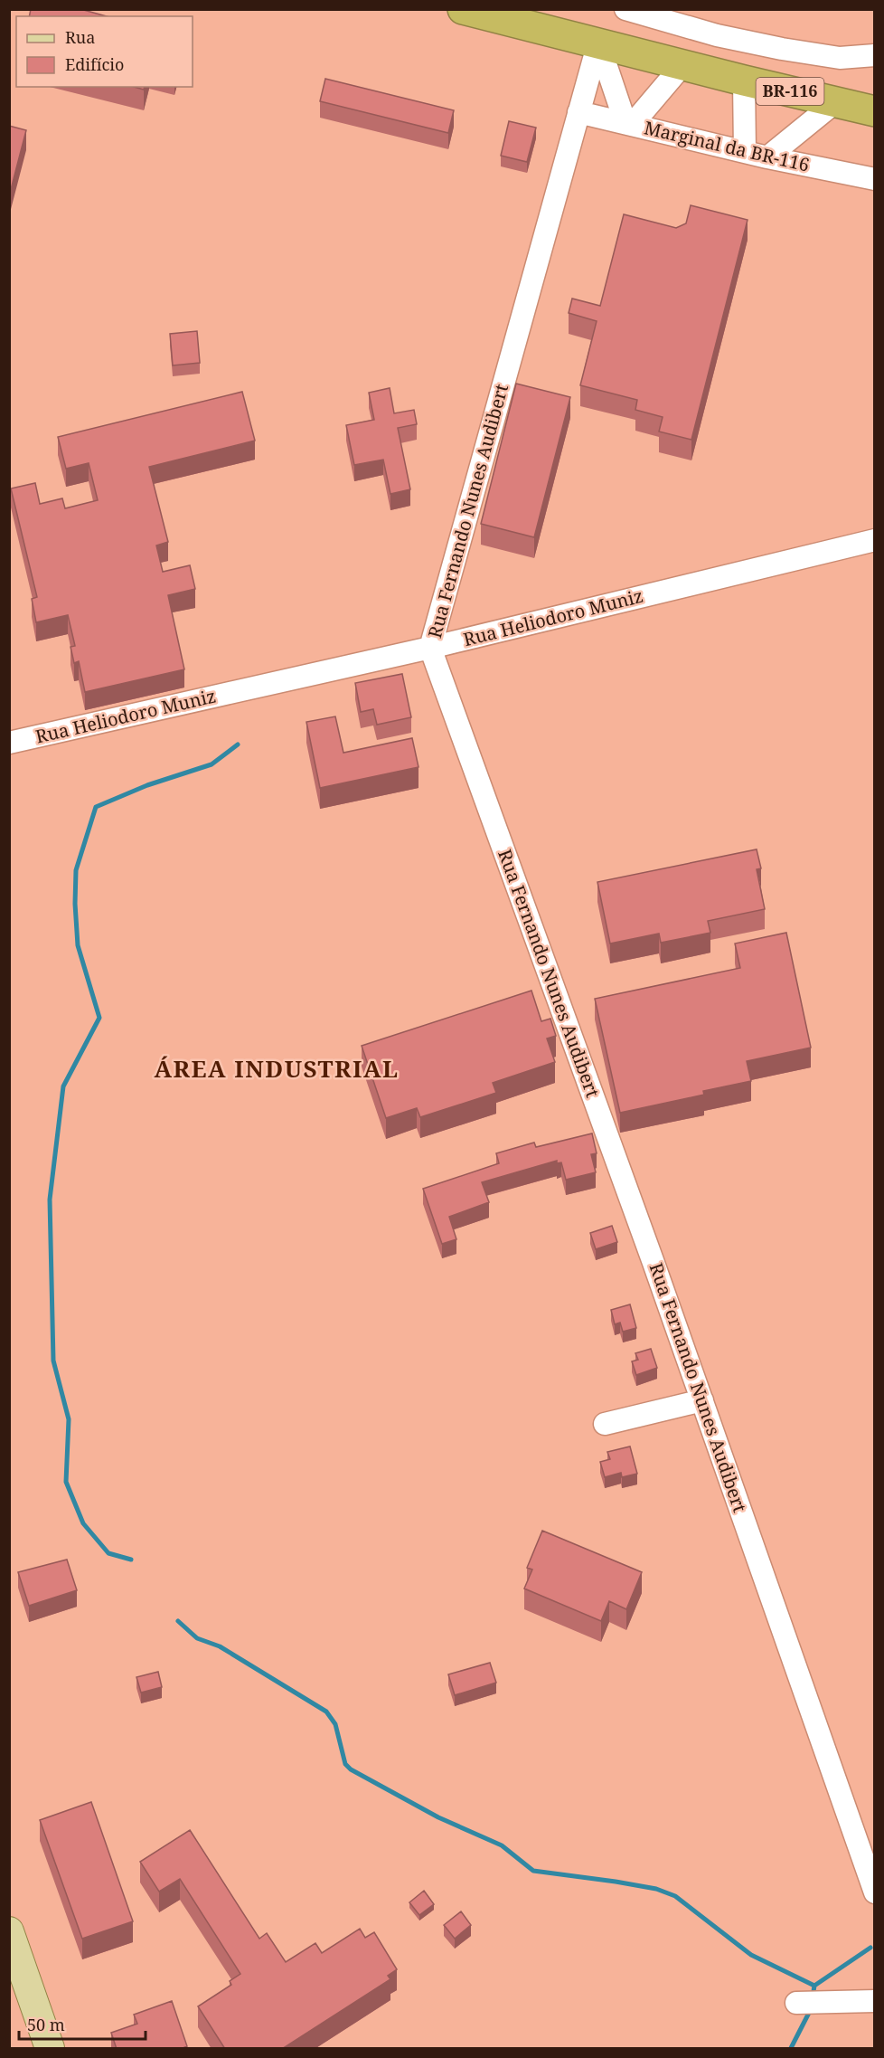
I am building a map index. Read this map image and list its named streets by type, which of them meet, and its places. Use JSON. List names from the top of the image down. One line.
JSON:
{"streets":{"highway":["BR-116"],"street":["Marginal da BR-116","Rua Fernando Nunes Audibert","Rua Heliodoro Muniz"]},"crossings":[["BR-116","Rua Fernando Nunes Audibert"],["Marginal da BR-116","Rua Fernando Nunes Audibert"],["Rua Fernando Nunes Audibert","Rua Heliodoro Muniz"]],"districts":["ÁREA INDUSTRIAL"],"legend":["Rua","Edifício"],"scale_bar":"50 m"}
